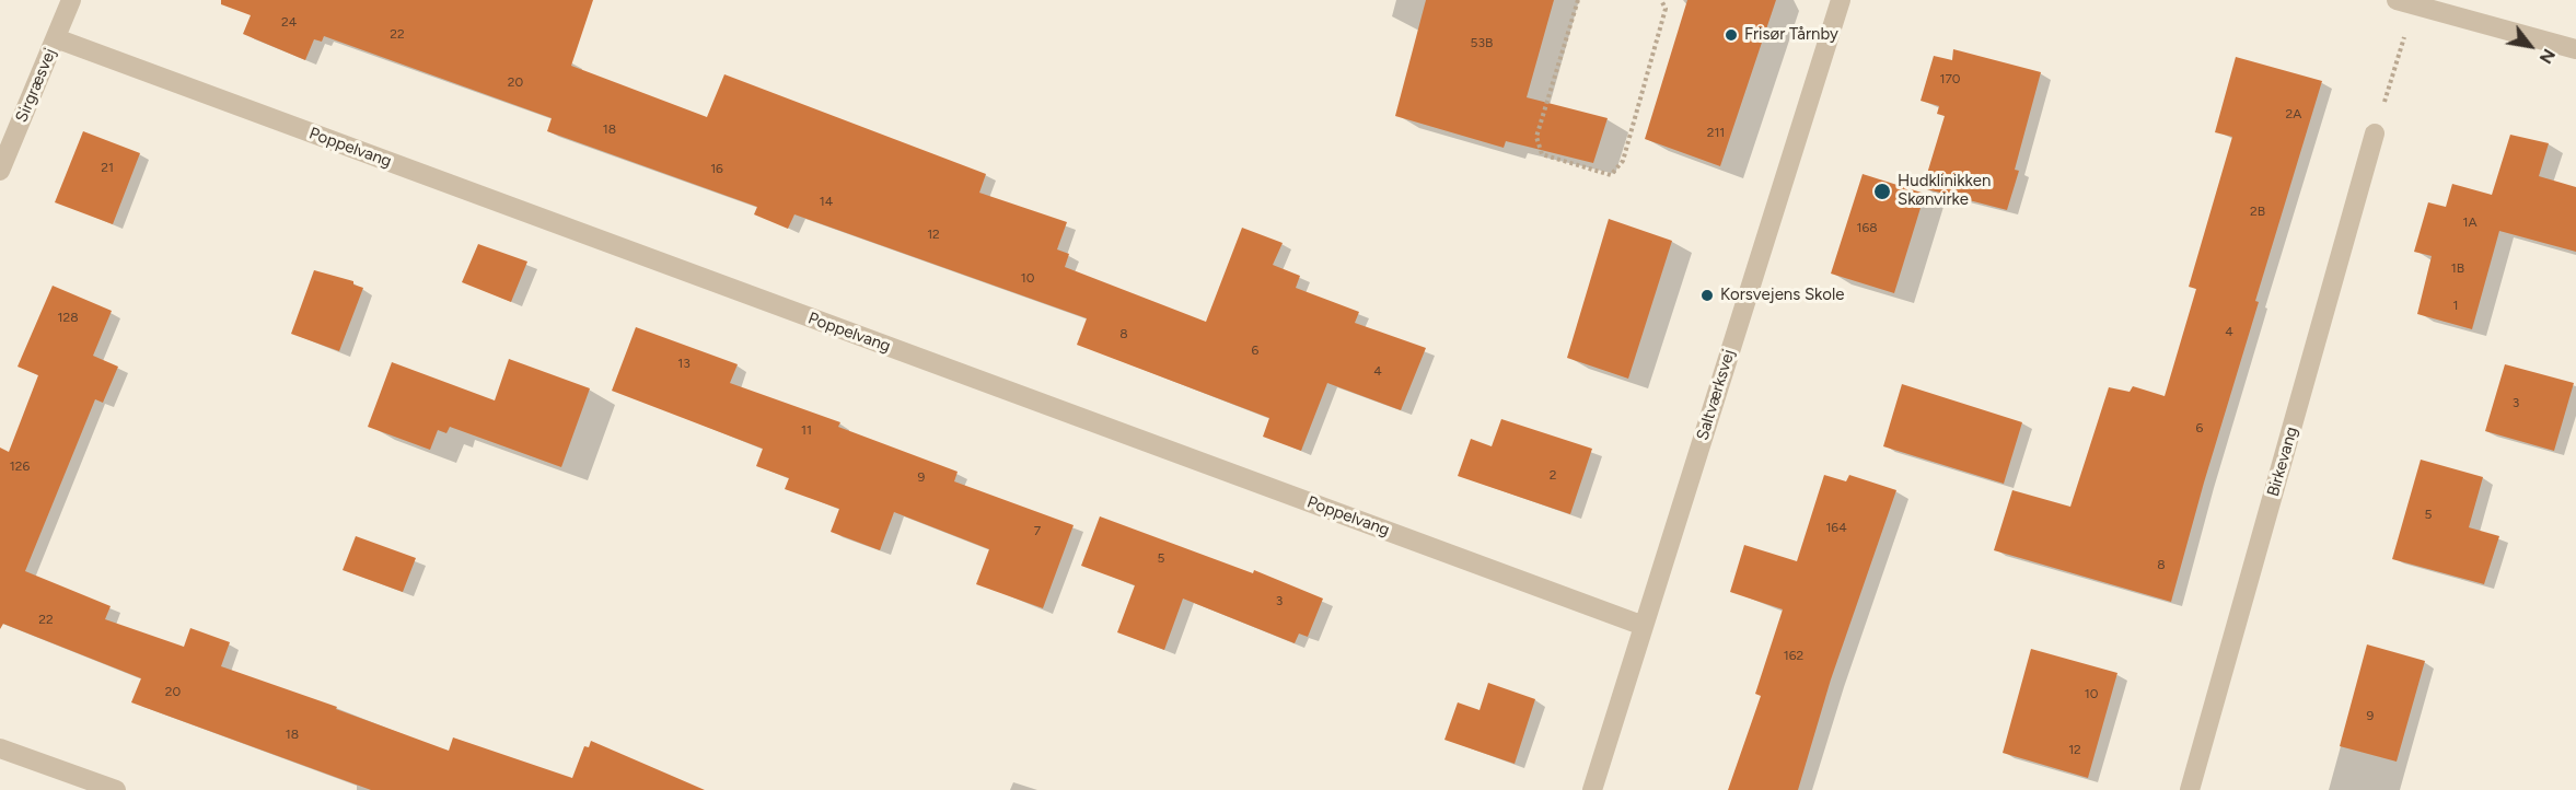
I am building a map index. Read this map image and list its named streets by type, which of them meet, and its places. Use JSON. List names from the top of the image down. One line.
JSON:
{"streets":{"street":["Sirgræsvej","Poppelvang","Saltværksvej","Birkevang"]},"crossings":[["Sirgræsvej","Poppelvang"],["Poppelvang","Saltværksvej"]],"places":["Frisør Tårnby","Hudklinikken Skønvirke","Korsvejens Skole"],"house_numbers":["24","22","53B","170","20","2A","18","211","21","16","14","2B","1A","168","12","1B","10","1","128","4","8","6","13","4","3","6","11","126","2","9","5","164","7","5","8","3","22","162","20","10","9","18","12"],"north":"bottom right"}
